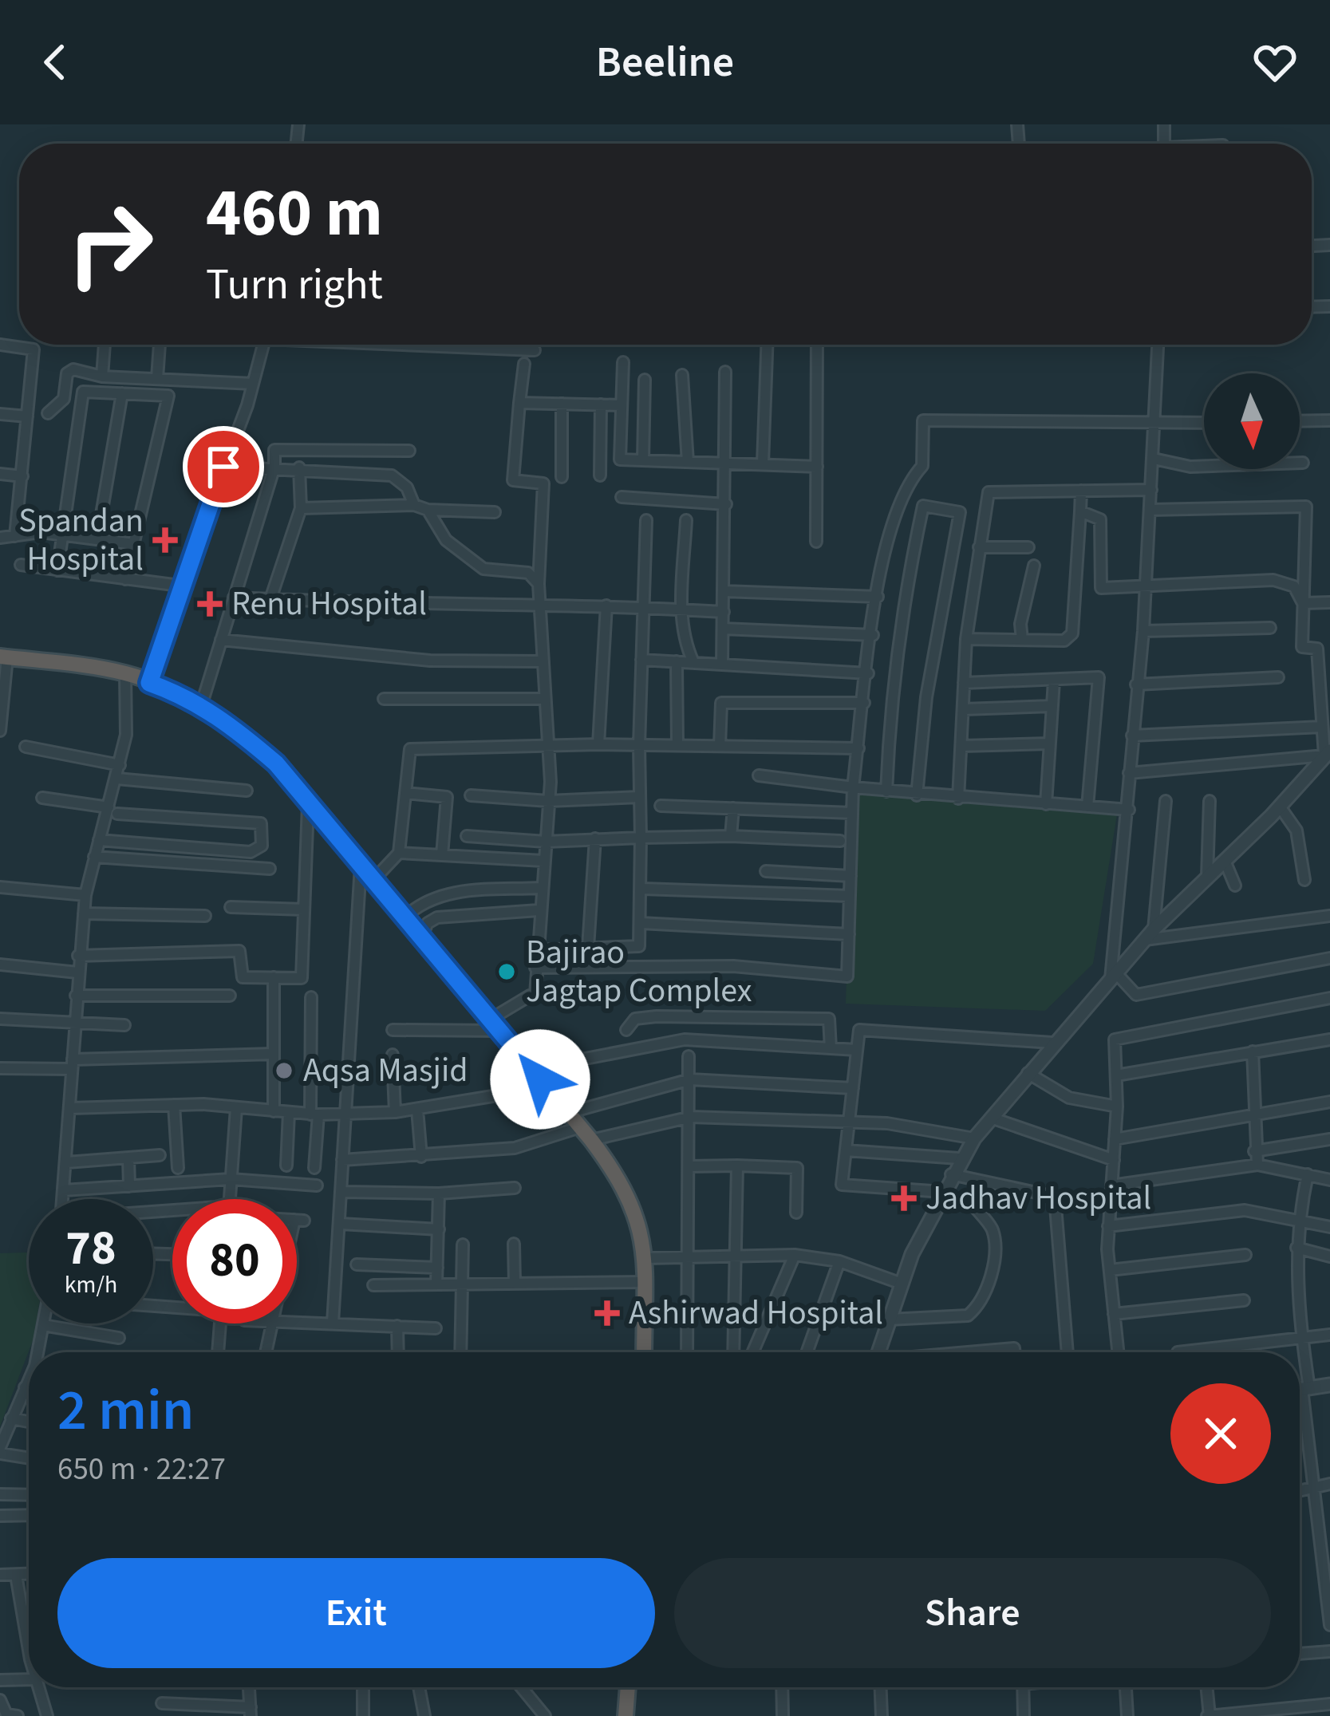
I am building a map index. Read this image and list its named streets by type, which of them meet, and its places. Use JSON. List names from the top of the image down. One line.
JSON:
{"places":{"health":["Spandan Hospital","Renu Hospital","Jadhav Hospital","Ashirwad Hospital"],"other":["Bajirao Jagtap Complex","Aqsa Masjid"]},"north":"bottom","page":{"header":"Beeline","turn":["460 m","Turn right"],"speed":"78 km/h","limit":"80","heading":["2 min","650 m · 22:27"],"buttons":["Exit","Share"]}}
